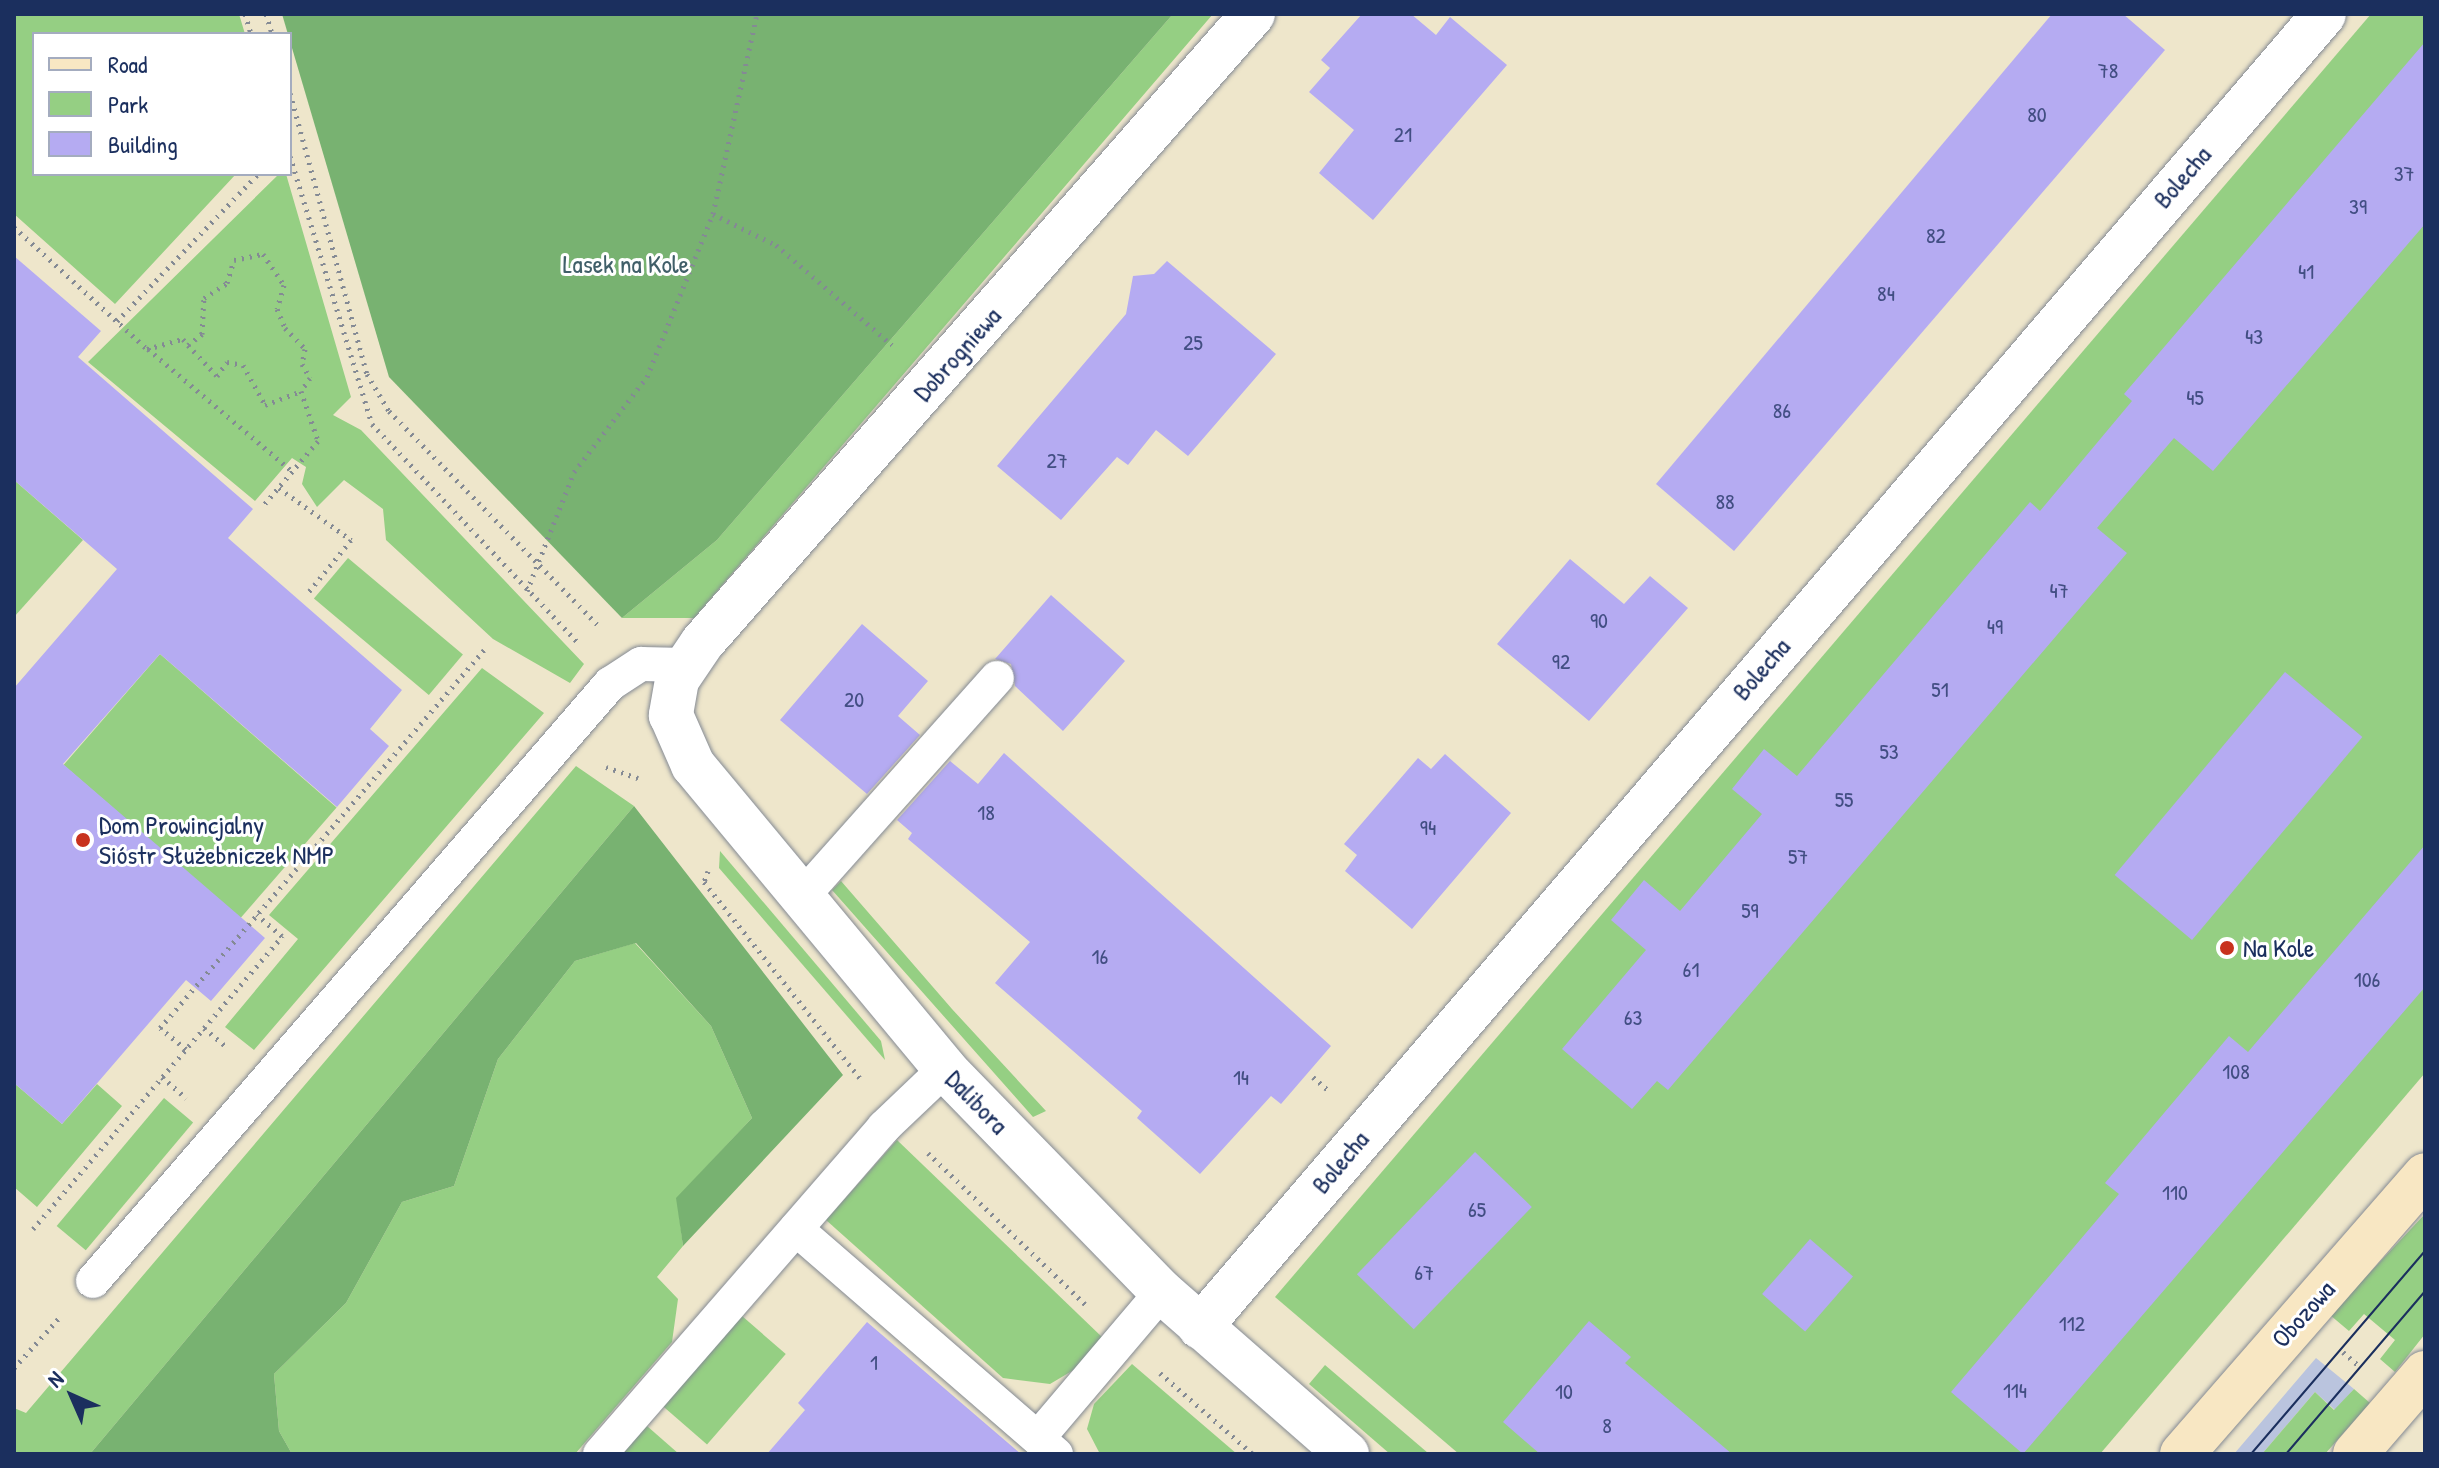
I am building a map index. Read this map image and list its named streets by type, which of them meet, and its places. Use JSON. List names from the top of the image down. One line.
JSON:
{"streets":{"street":["Bolecha","Dobrogniewa","Dalibora","Obozowa"]},"crossings":[["Bolecha","Dalibora"],["Dobrogniewa","Dalibora"]],"parks":["Lasek na Kole"],"places":["Dom Prowincjalny Sióstr Służebniczek NMP","Na Kole"],"house_numbers":["78","80","21","37","39","82","41","84","43","25","45","86","27","88","47","90","49","92","51","20","53","55","18","94","57","59","16","61","106","63","108","14","110","65","67","112","1","114","10","8"],"legend":["Road","Park","Building"],"north":"top left"}
